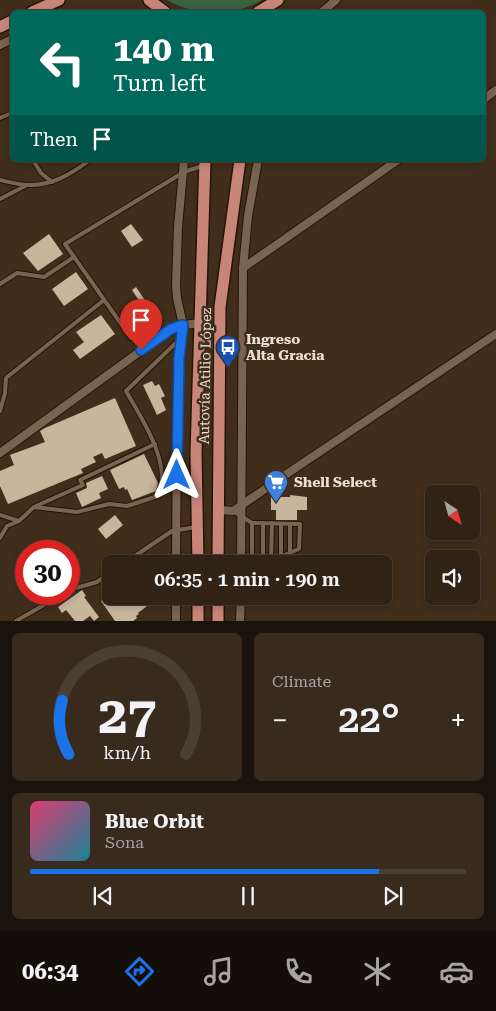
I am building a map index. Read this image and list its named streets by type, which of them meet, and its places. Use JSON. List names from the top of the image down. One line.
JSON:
{"streets":{"main road":["Autovía Atilio López"]},"places":{"bus stop":["Ingreso Alta Gracia"],"supermarket":["Shell Select"]},"north":"bottom right","page":{"turn":["140 m","Turn left"],"then":"Then","limit":"30","trip":"06:35 · 1 min · 190 m","tile":"Climate","heat":["−","22°","+"],"song":["Blue Orbit","Sona"],"tabs":"06:34","gauge":["27","km/h"]}}
